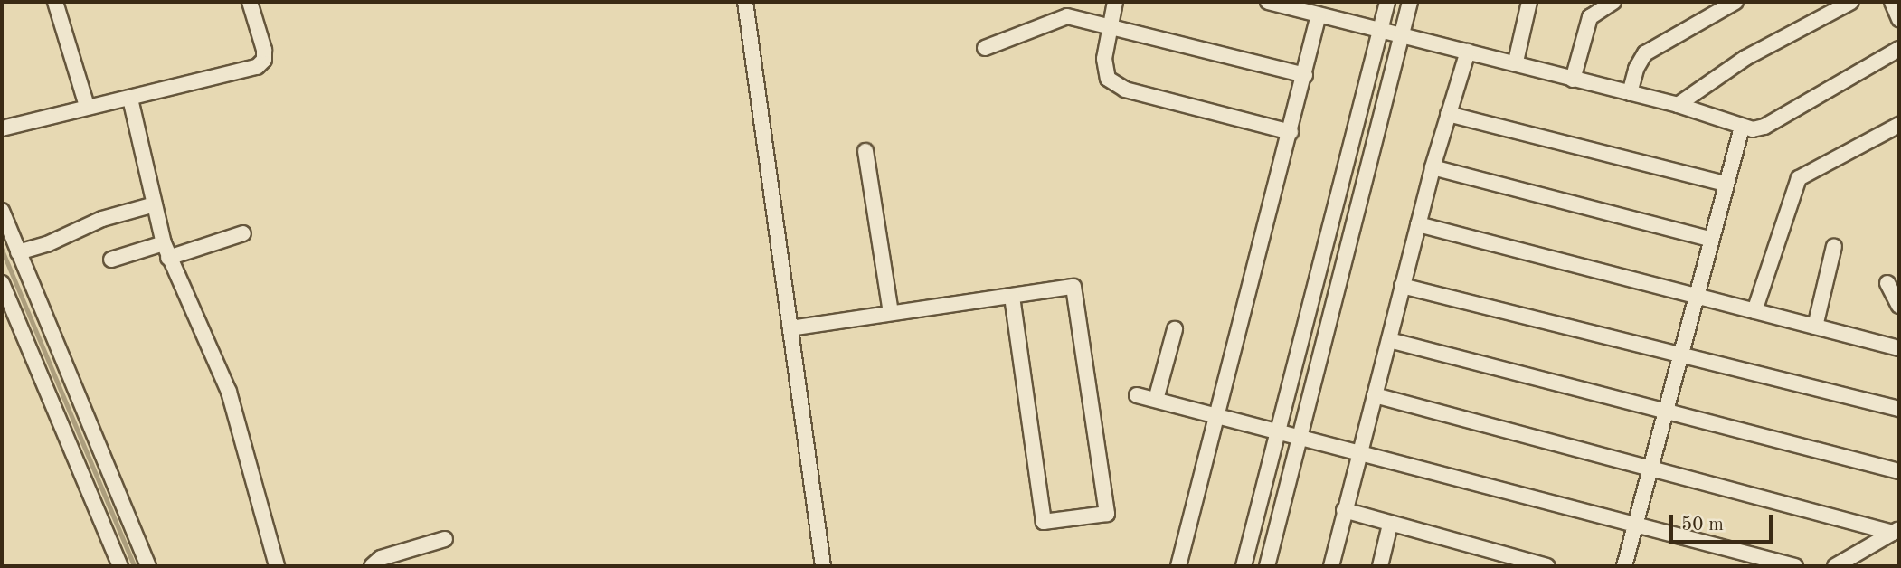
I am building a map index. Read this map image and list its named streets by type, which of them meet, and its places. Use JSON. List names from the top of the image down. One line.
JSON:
{"scale_bar":"50 m"}
